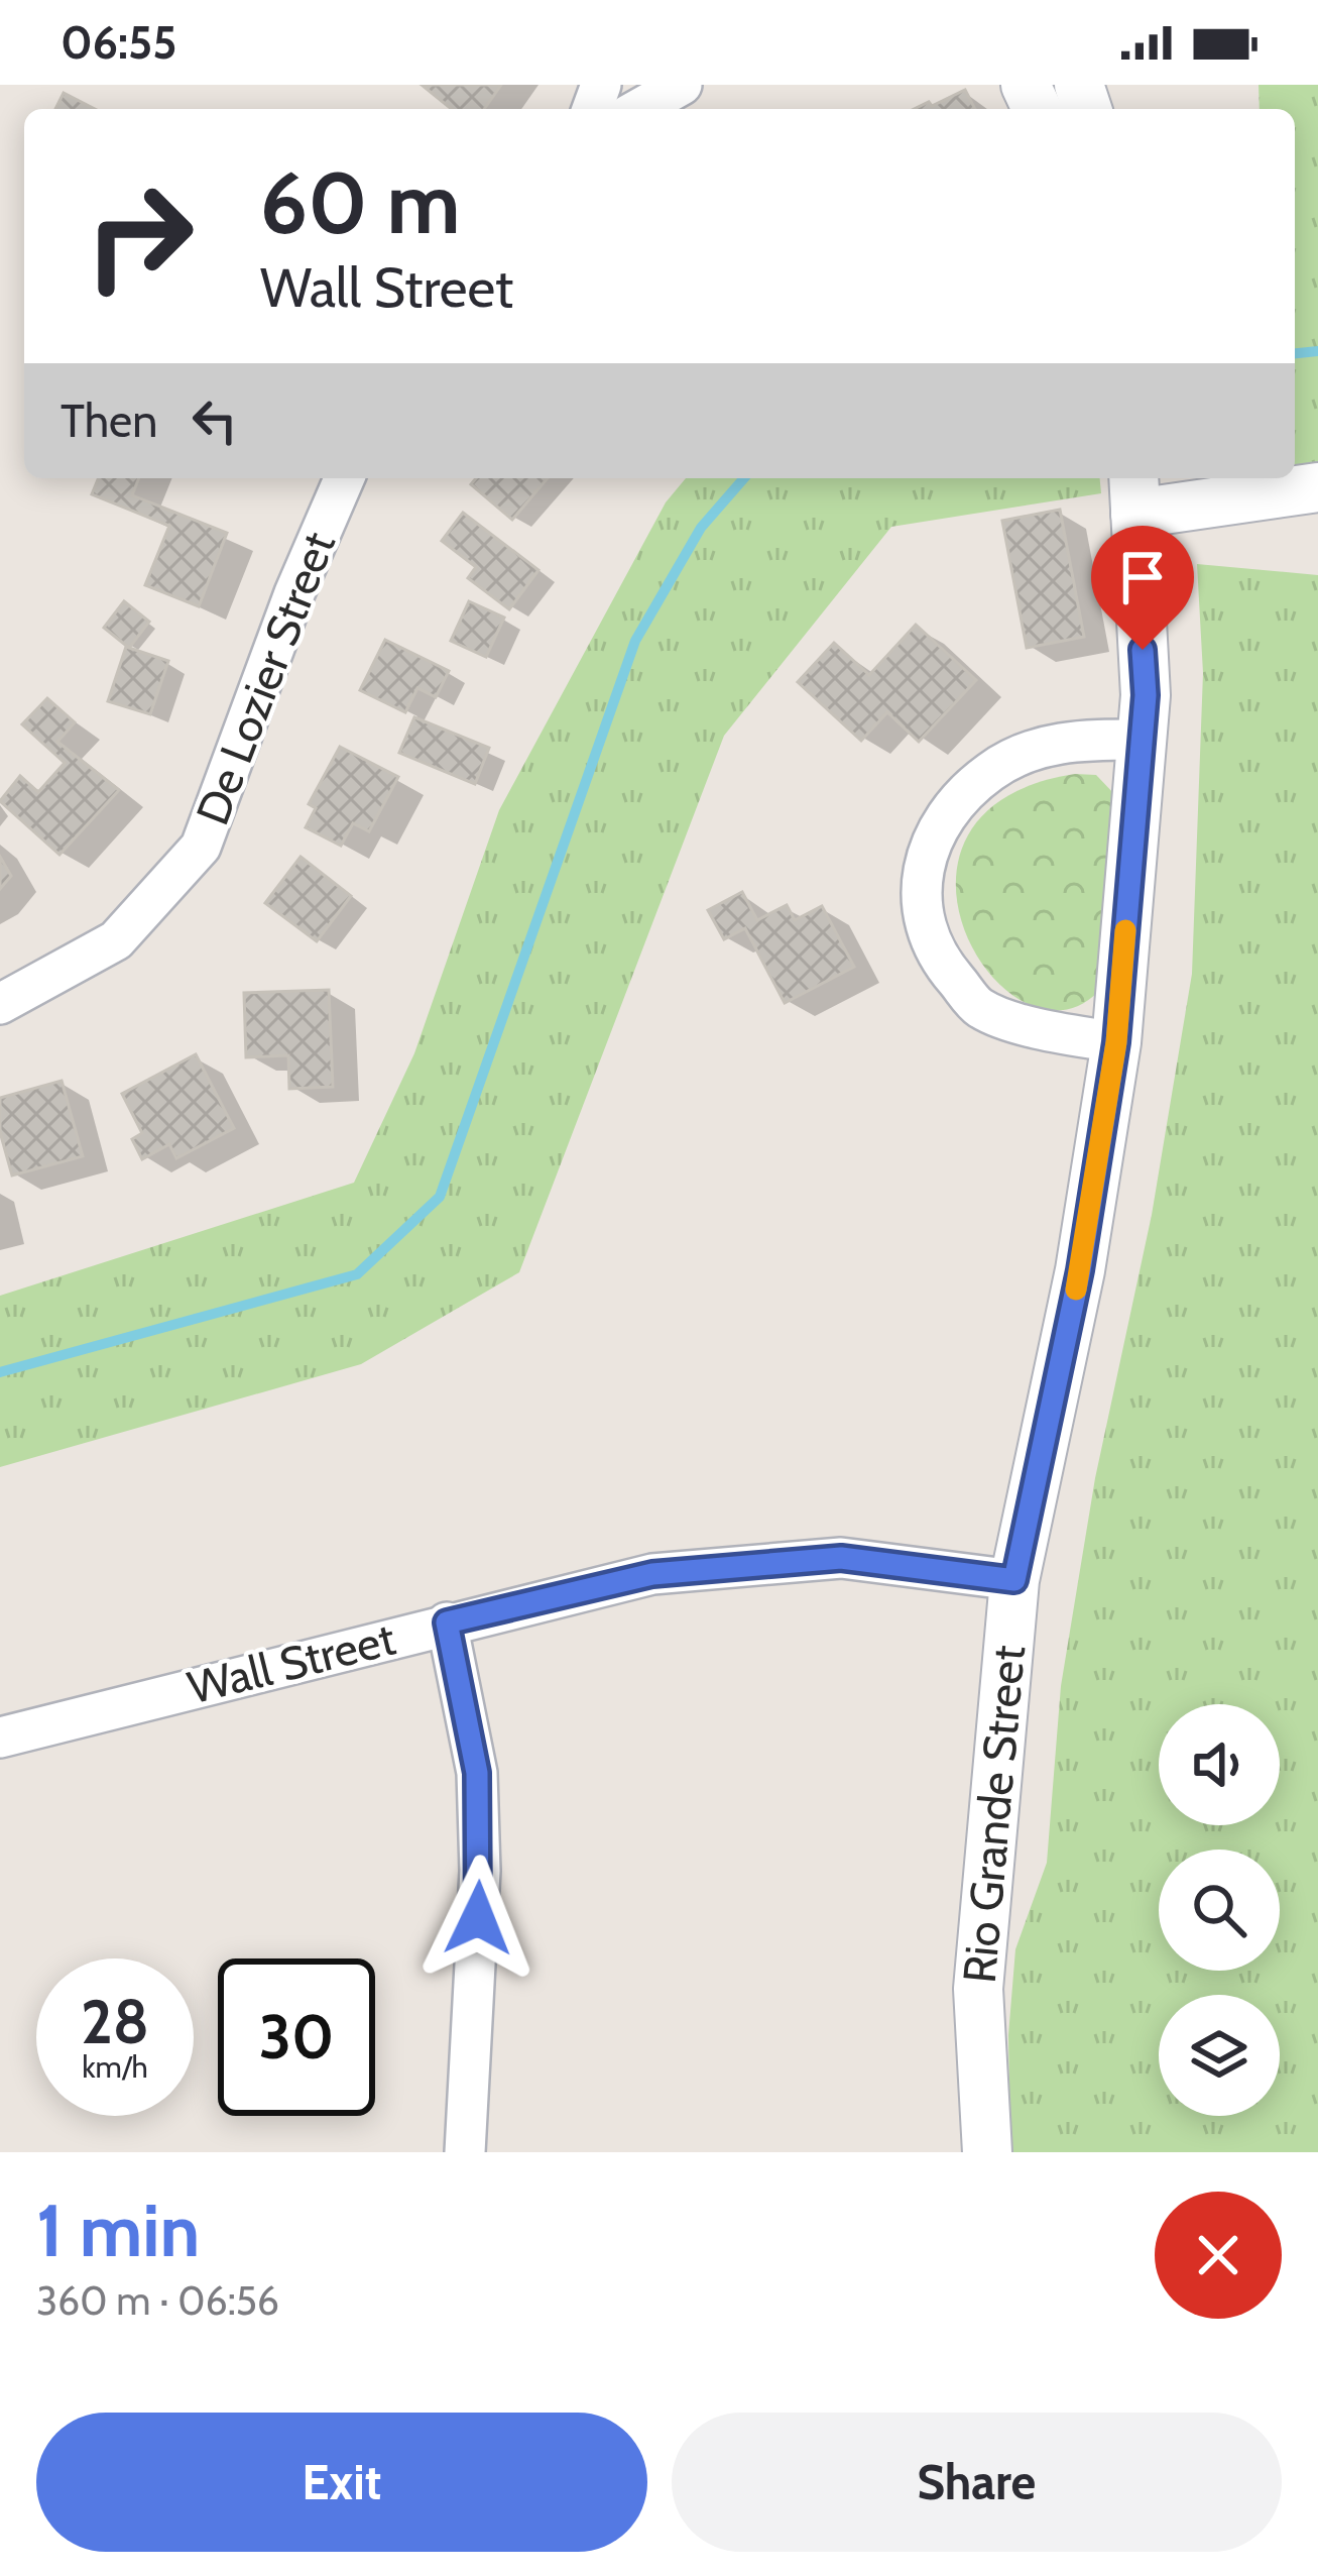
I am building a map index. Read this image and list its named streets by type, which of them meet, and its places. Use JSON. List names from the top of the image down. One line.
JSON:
{"streets":{"street":["De Lozier Street","Wall Street","Rio Grande Street"]},"crossings":[["Wall Street","Rio Grande Street"]],"page":{"status":"06:55","turn":["60 m","Wall Street"],"then":"Then","speed":"28 km/h","limit":"30","heading":["1 min","360 m · 06:56"],"buttons":["Exit","Share"]}}
